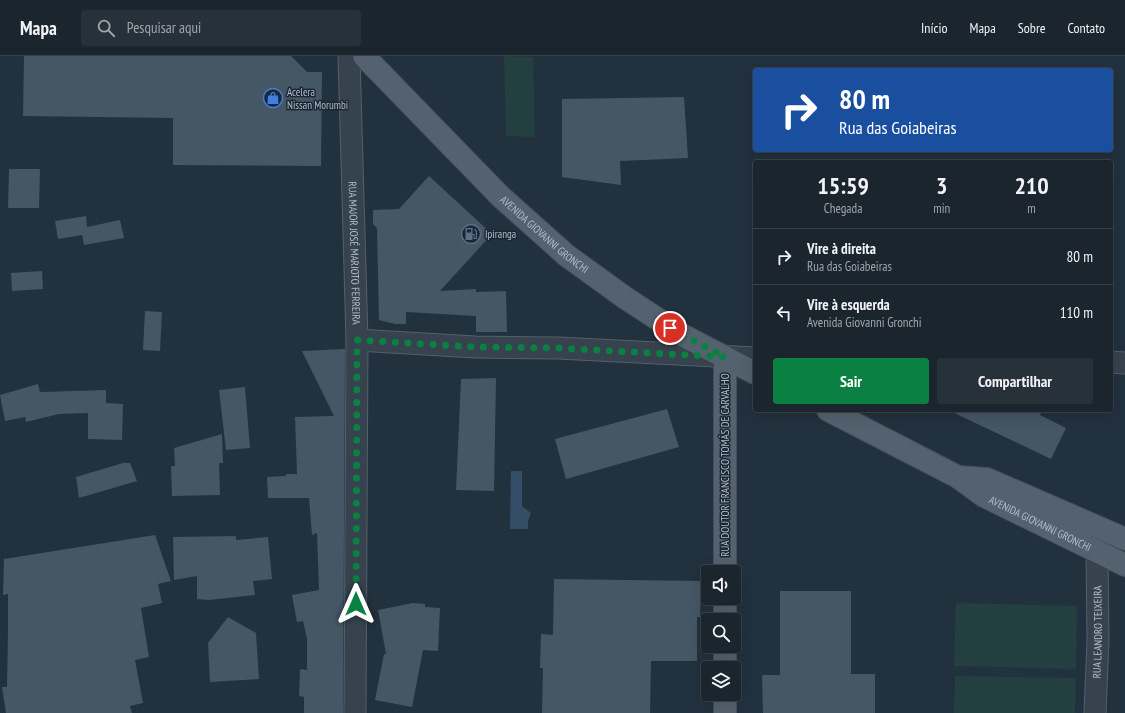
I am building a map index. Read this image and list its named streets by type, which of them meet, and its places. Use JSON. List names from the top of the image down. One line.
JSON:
{"streets":{"main road":["AVENIDA GIOVANNI GRONCHI","RUA DOUTOR FRANCISCO TOMÁS DE CARVALHO"],"street":["RUA MAJOR JOSÉ MARIOTO FERREIRA","RUA LEANDRO TEIXEIRA"]},"crossings":[["AVENIDA GIOVANNI GRONCHI","RUA DOUTOR FRANCISCO TOMÁS DE CARVALHO"],["AVENIDA GIOVANNI GRONCHI","RUA LEANDRO TEIXEIRA"]],"places":{"shop":["Acelera Nissan Morumbi"],"fuel station":["Ipiranga"]},"page":{"header":"Mapa","search":"Pesquisar aqui","nav":["Início","Mapa","Sobre","Contato"],"turn":["80 m","Rua das Goiabeiras"],"eta":["15:59","Chegada","3","min","210","m"],"list":[{"name":"Vire à direita","note":"Rua das Goiabeiras","value":"80 m"},{"name":"Vire à esquerda","note":"Avenida Giovanni Gronchi","value":"110 m"}],"buttons":["Sair","Compartilhar"]}}
